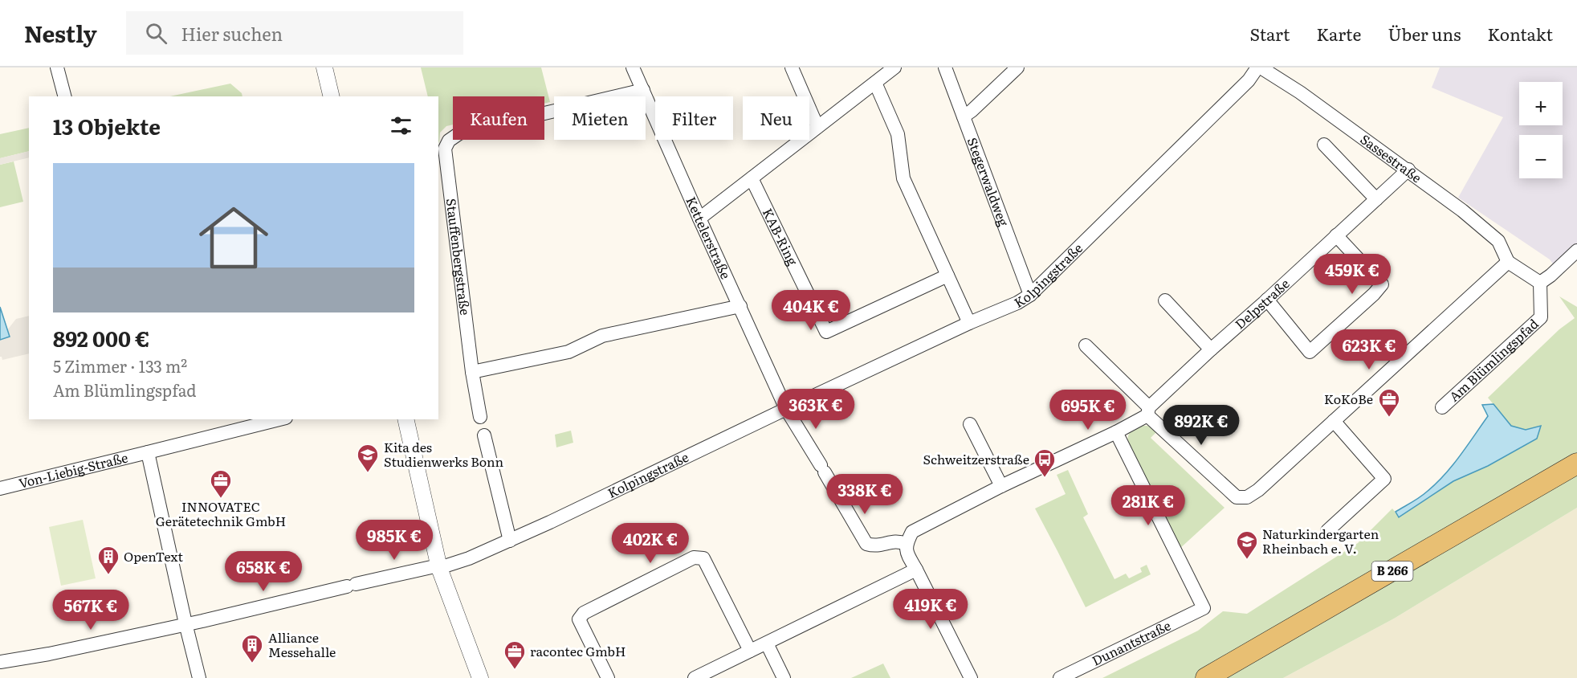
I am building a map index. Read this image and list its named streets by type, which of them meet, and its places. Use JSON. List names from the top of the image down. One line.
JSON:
{"streets":{"main road":["B 266"],"street":["Sassestraße","Stegerwaldweg","KAB-Ring","Kettelerstraße","Stauffenbergstraße","Kolpingstraße","Delpstraße","Am Blümlingspfad","Von-Liebig-Straße","Dunantstraße"]},"crossings":[["Sassestraße","Kolpingstraße"],["Sassestraße","Delpstraße"],["Stegerwaldweg","Kolpingstraße"],["Kettelerstraße","Stauffenbergstraße"],["Kettelerstraße","Kolpingstraße"]],"places":{"office":["KoKoBe","INNOVATEC Gerätetechnik GmbH","racontec GmbH"],"school or university":["Kita des Studienwerks Bonn","Naturkindergarten Rheinbach e. V."],"bus stop":["Schweitzerstraße"],"building":["OpenText","Alliance Messehalle"]},"page":{"header":"Nestly","search":"Hier suchen","nav":["Start","Karte","Über uns","Kontakt"],"map_buttons":["+","−"],"chip":["Kaufen","Mieten","Filter","Neu"],"heading":"13 Objekte","list":[{"name":"892 000 €","note":"5 Zimmer · 133 m² · Am Blümlingspfad"}],"price":["459K €","404K €","623K €","363K €","695K €","892K €","338K €","281K €","985K €","402K €","658K €","419K €","567K €"]}}
